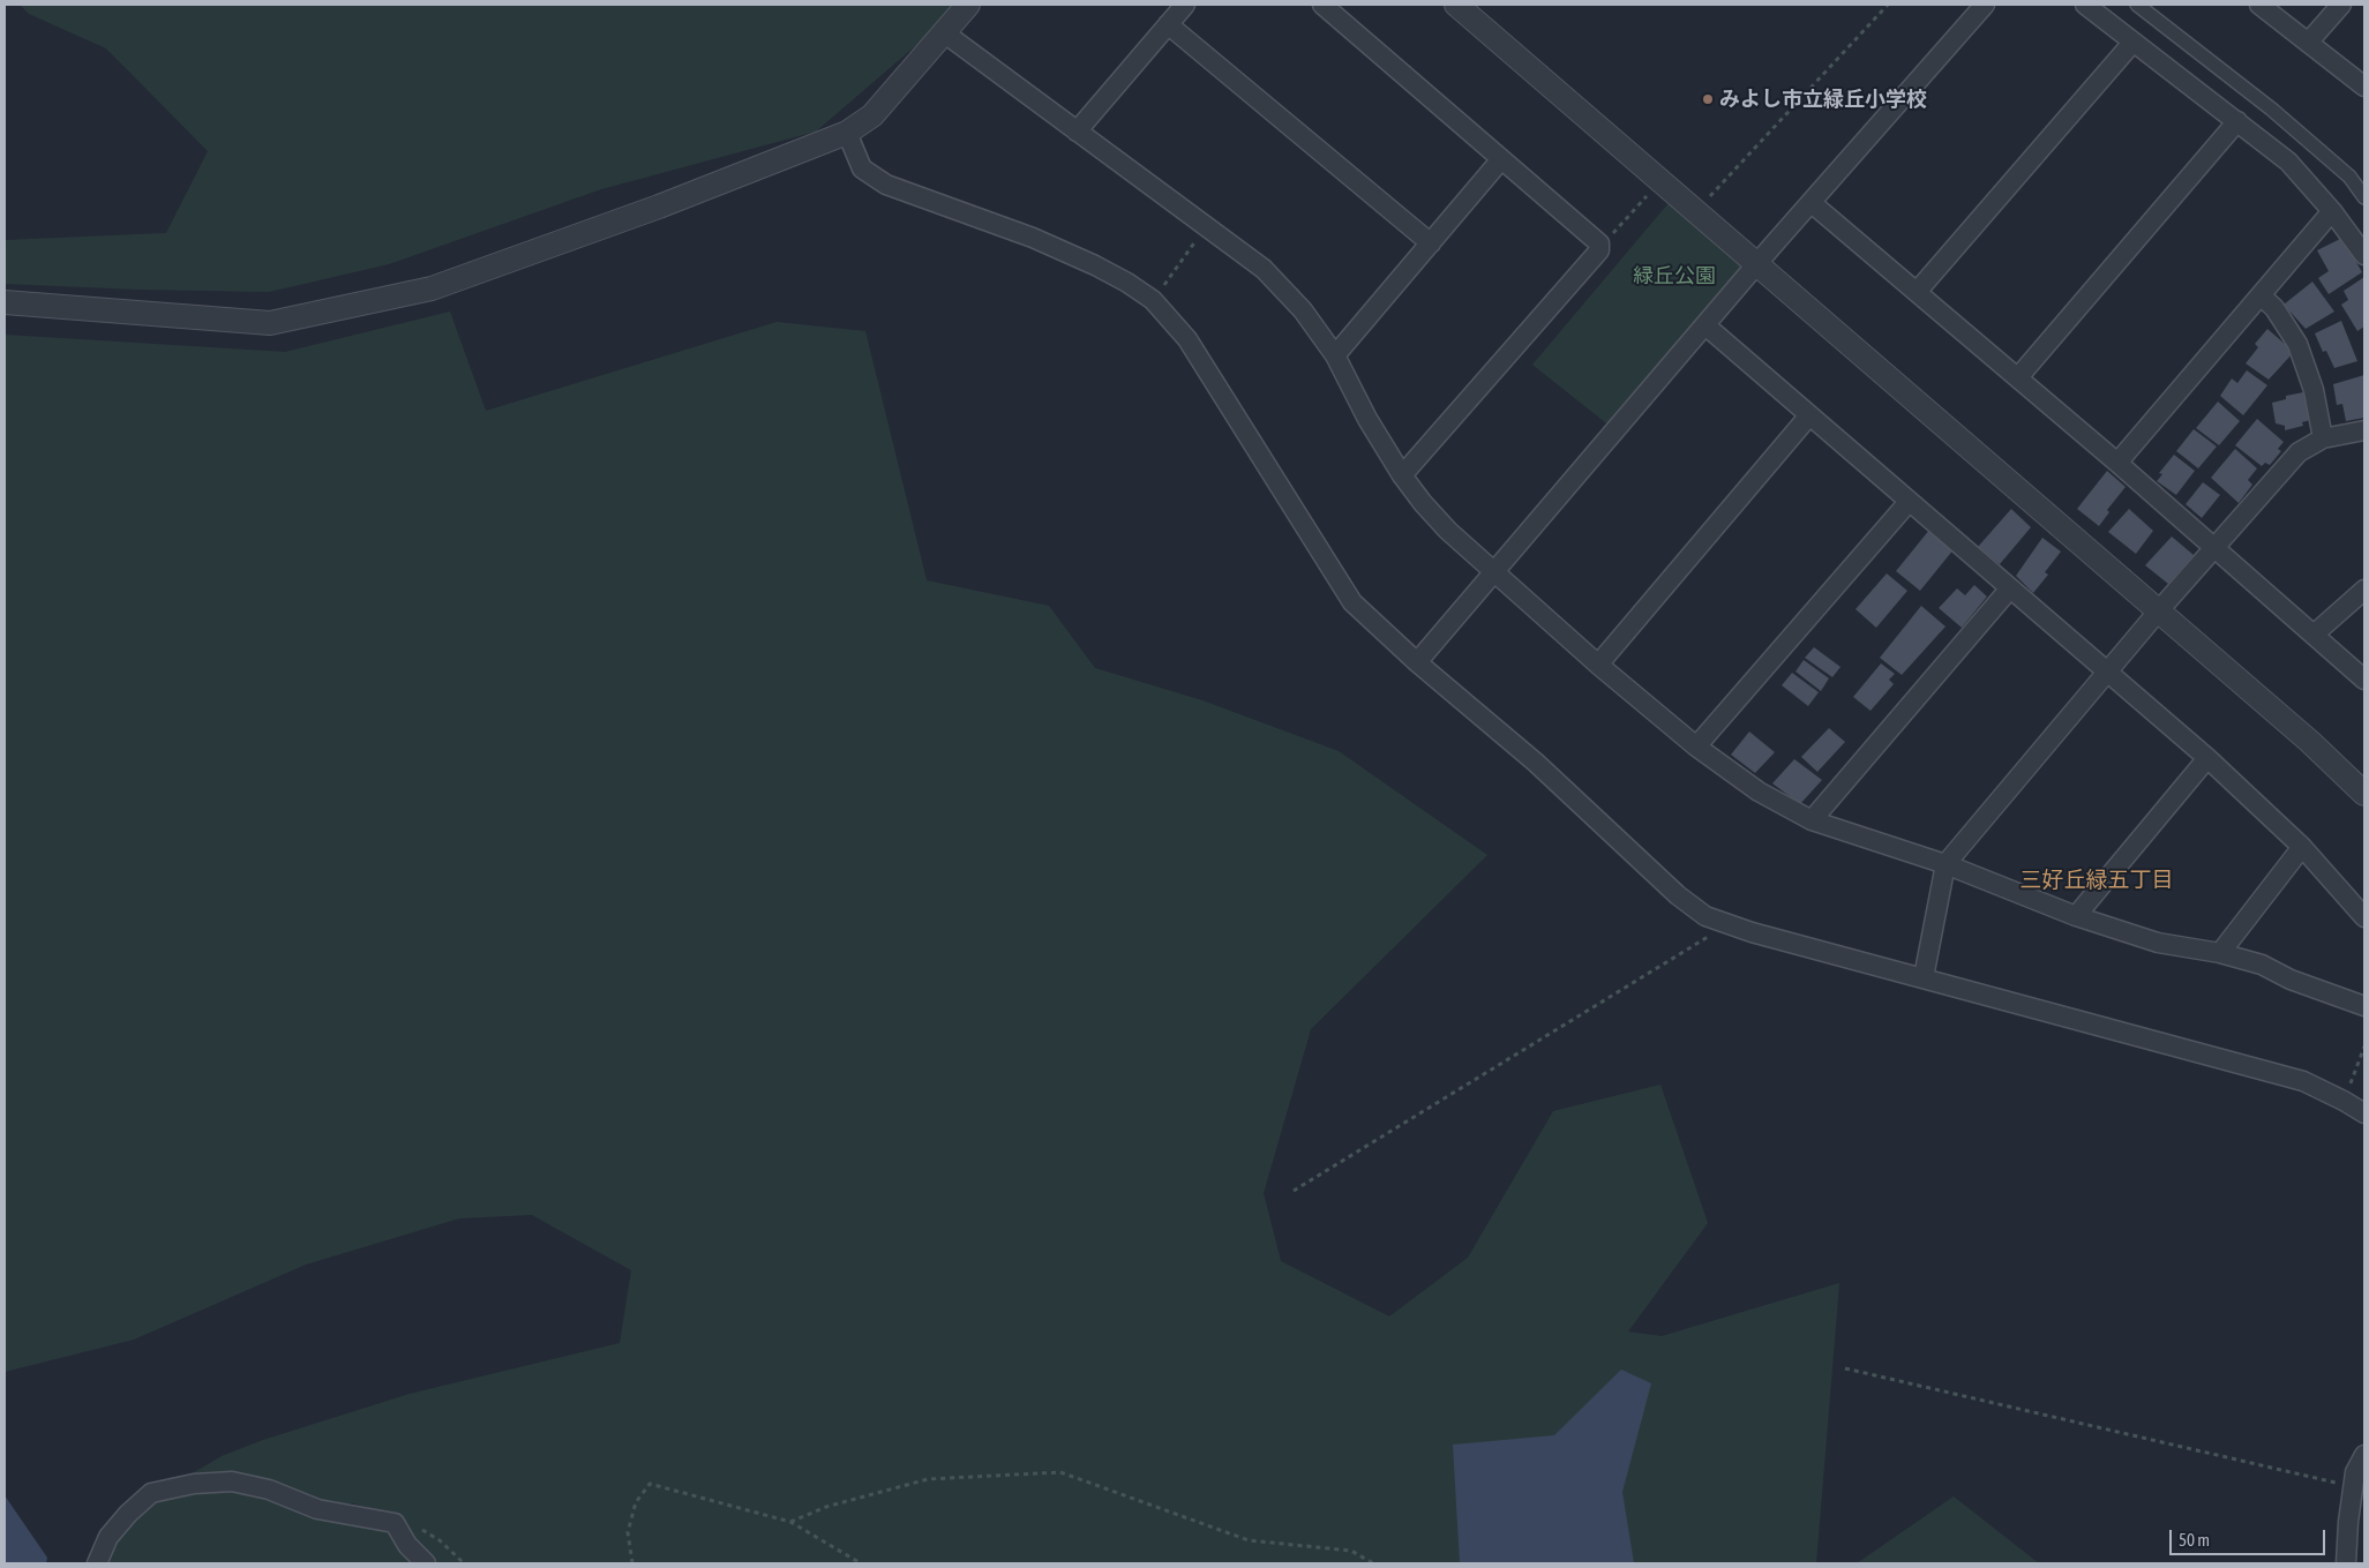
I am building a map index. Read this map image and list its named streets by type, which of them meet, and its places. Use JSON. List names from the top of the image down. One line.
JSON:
{"districts":["三好丘緑五丁目"],"parks":["緑丘公園"],"places":["みよし市立緑丘小学校"],"scale_bar":"50 m"}
